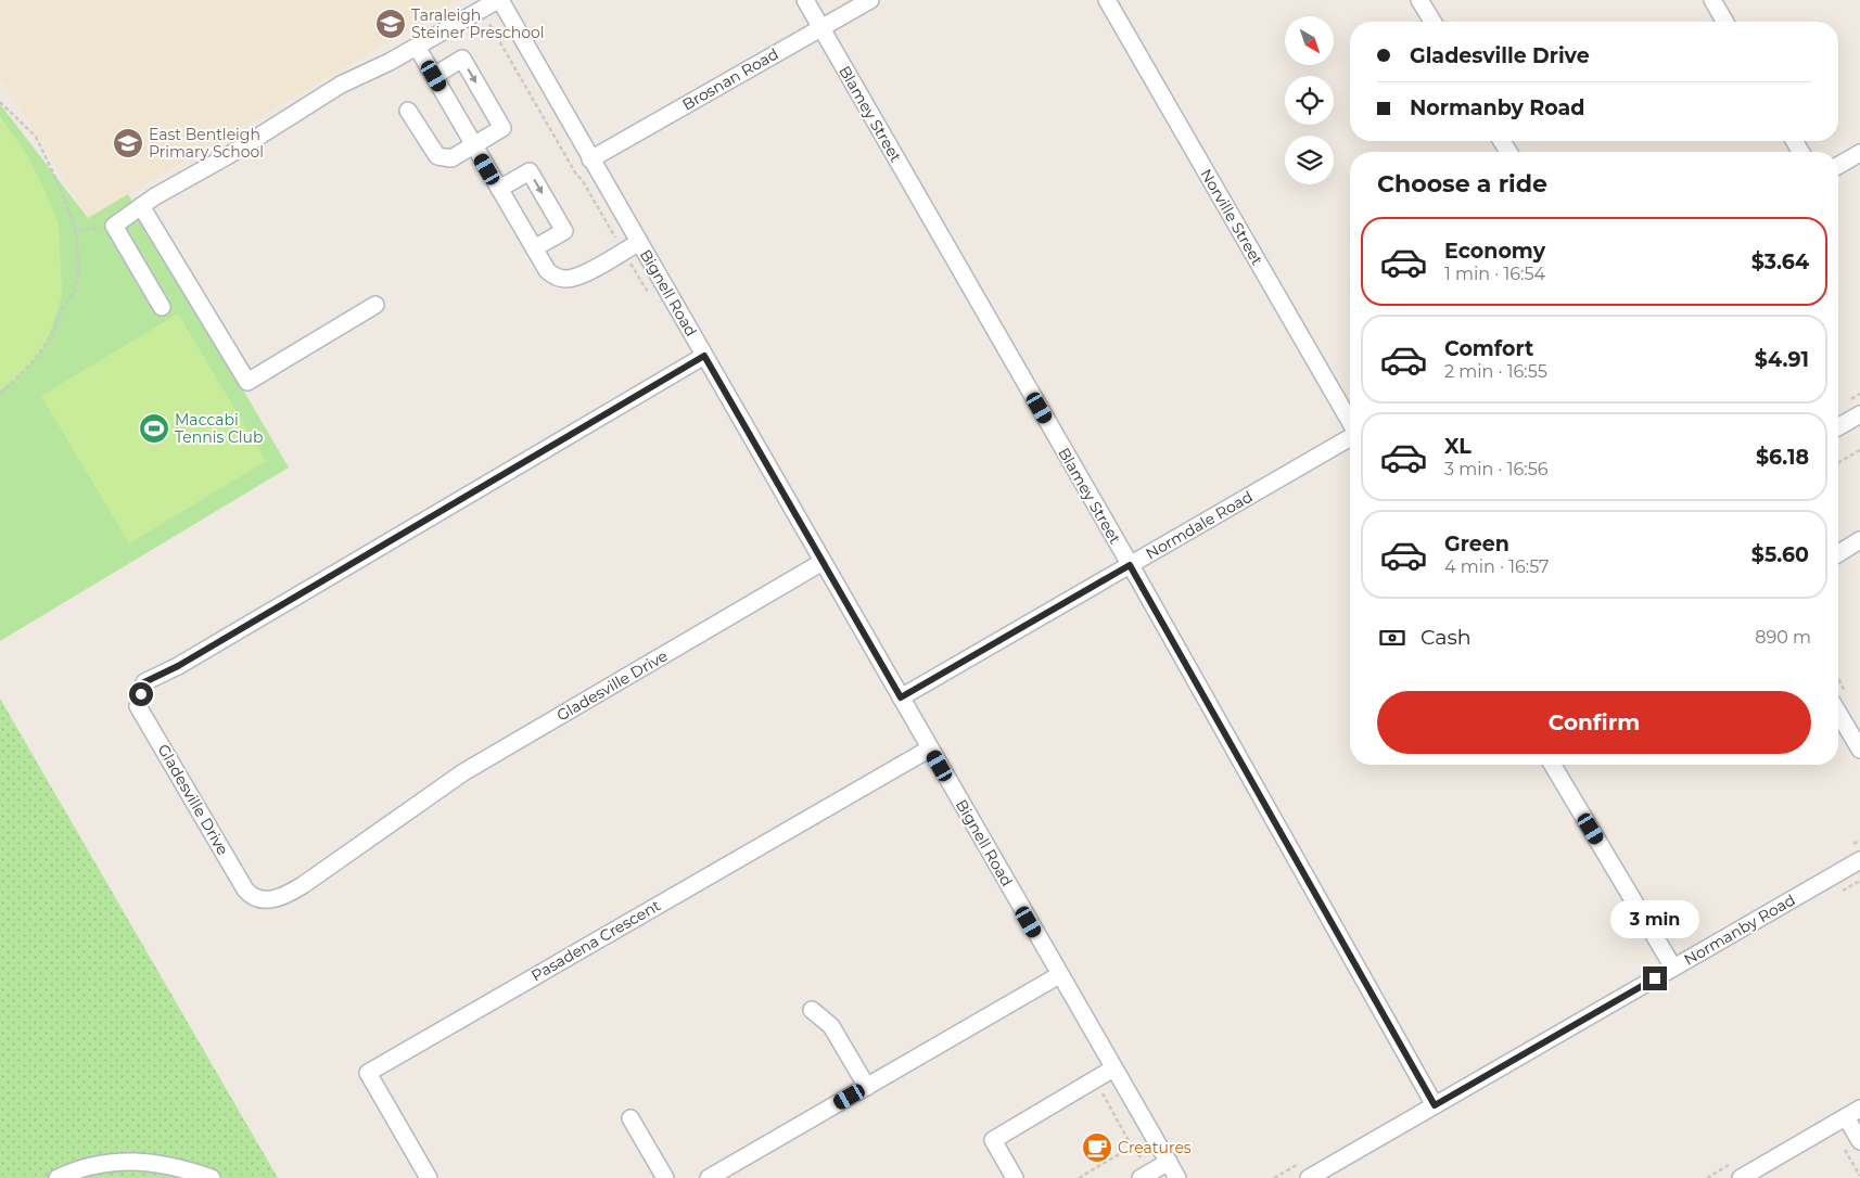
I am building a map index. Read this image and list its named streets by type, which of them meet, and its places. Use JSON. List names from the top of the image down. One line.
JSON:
{"streets":{"street":["Brosnan Road","Blamey Street","Norville Street","Bignell Road","Normdale Road","Gladesville Drive","Normanby Road","Pasadena Crescent"]},"crossings":[["Brosnan Road","Blamey Street"],["Brosnan Road","Bignell Road"],["Blamey Street","Normdale Road"],["Blamey Street","Normanby Road"],["Bignell Road","Normdale Road"],["Bignell Road","Gladesville Drive"],["Bignell Road","Pasadena Crescent"]],"places":{"school or university":["Taraleigh Steiner Preschool","East Bentleigh Primary School"],"sports":["Maccabi Tennis Club"],"cafe":["Creatures"]},"north":"bottom right","page":{"banner":["Gladesville Drive","Normanby Road"],"heading":"Choose a ride","list":[{"name":"Economy","note":"1 min · 16:54","value":"$3.64"},{"name":"Comfort","note":"2 min · 16:55","value":"$4.91"},{"name":"XL","note":"3 min · 16:56","value":"$6.18"},{"name":"Green","note":"4 min · 16:57","value":"$5.60"}],"pay":["Cash","890 m"],"buttons":"Confirm","bubble":"3 min"}}
